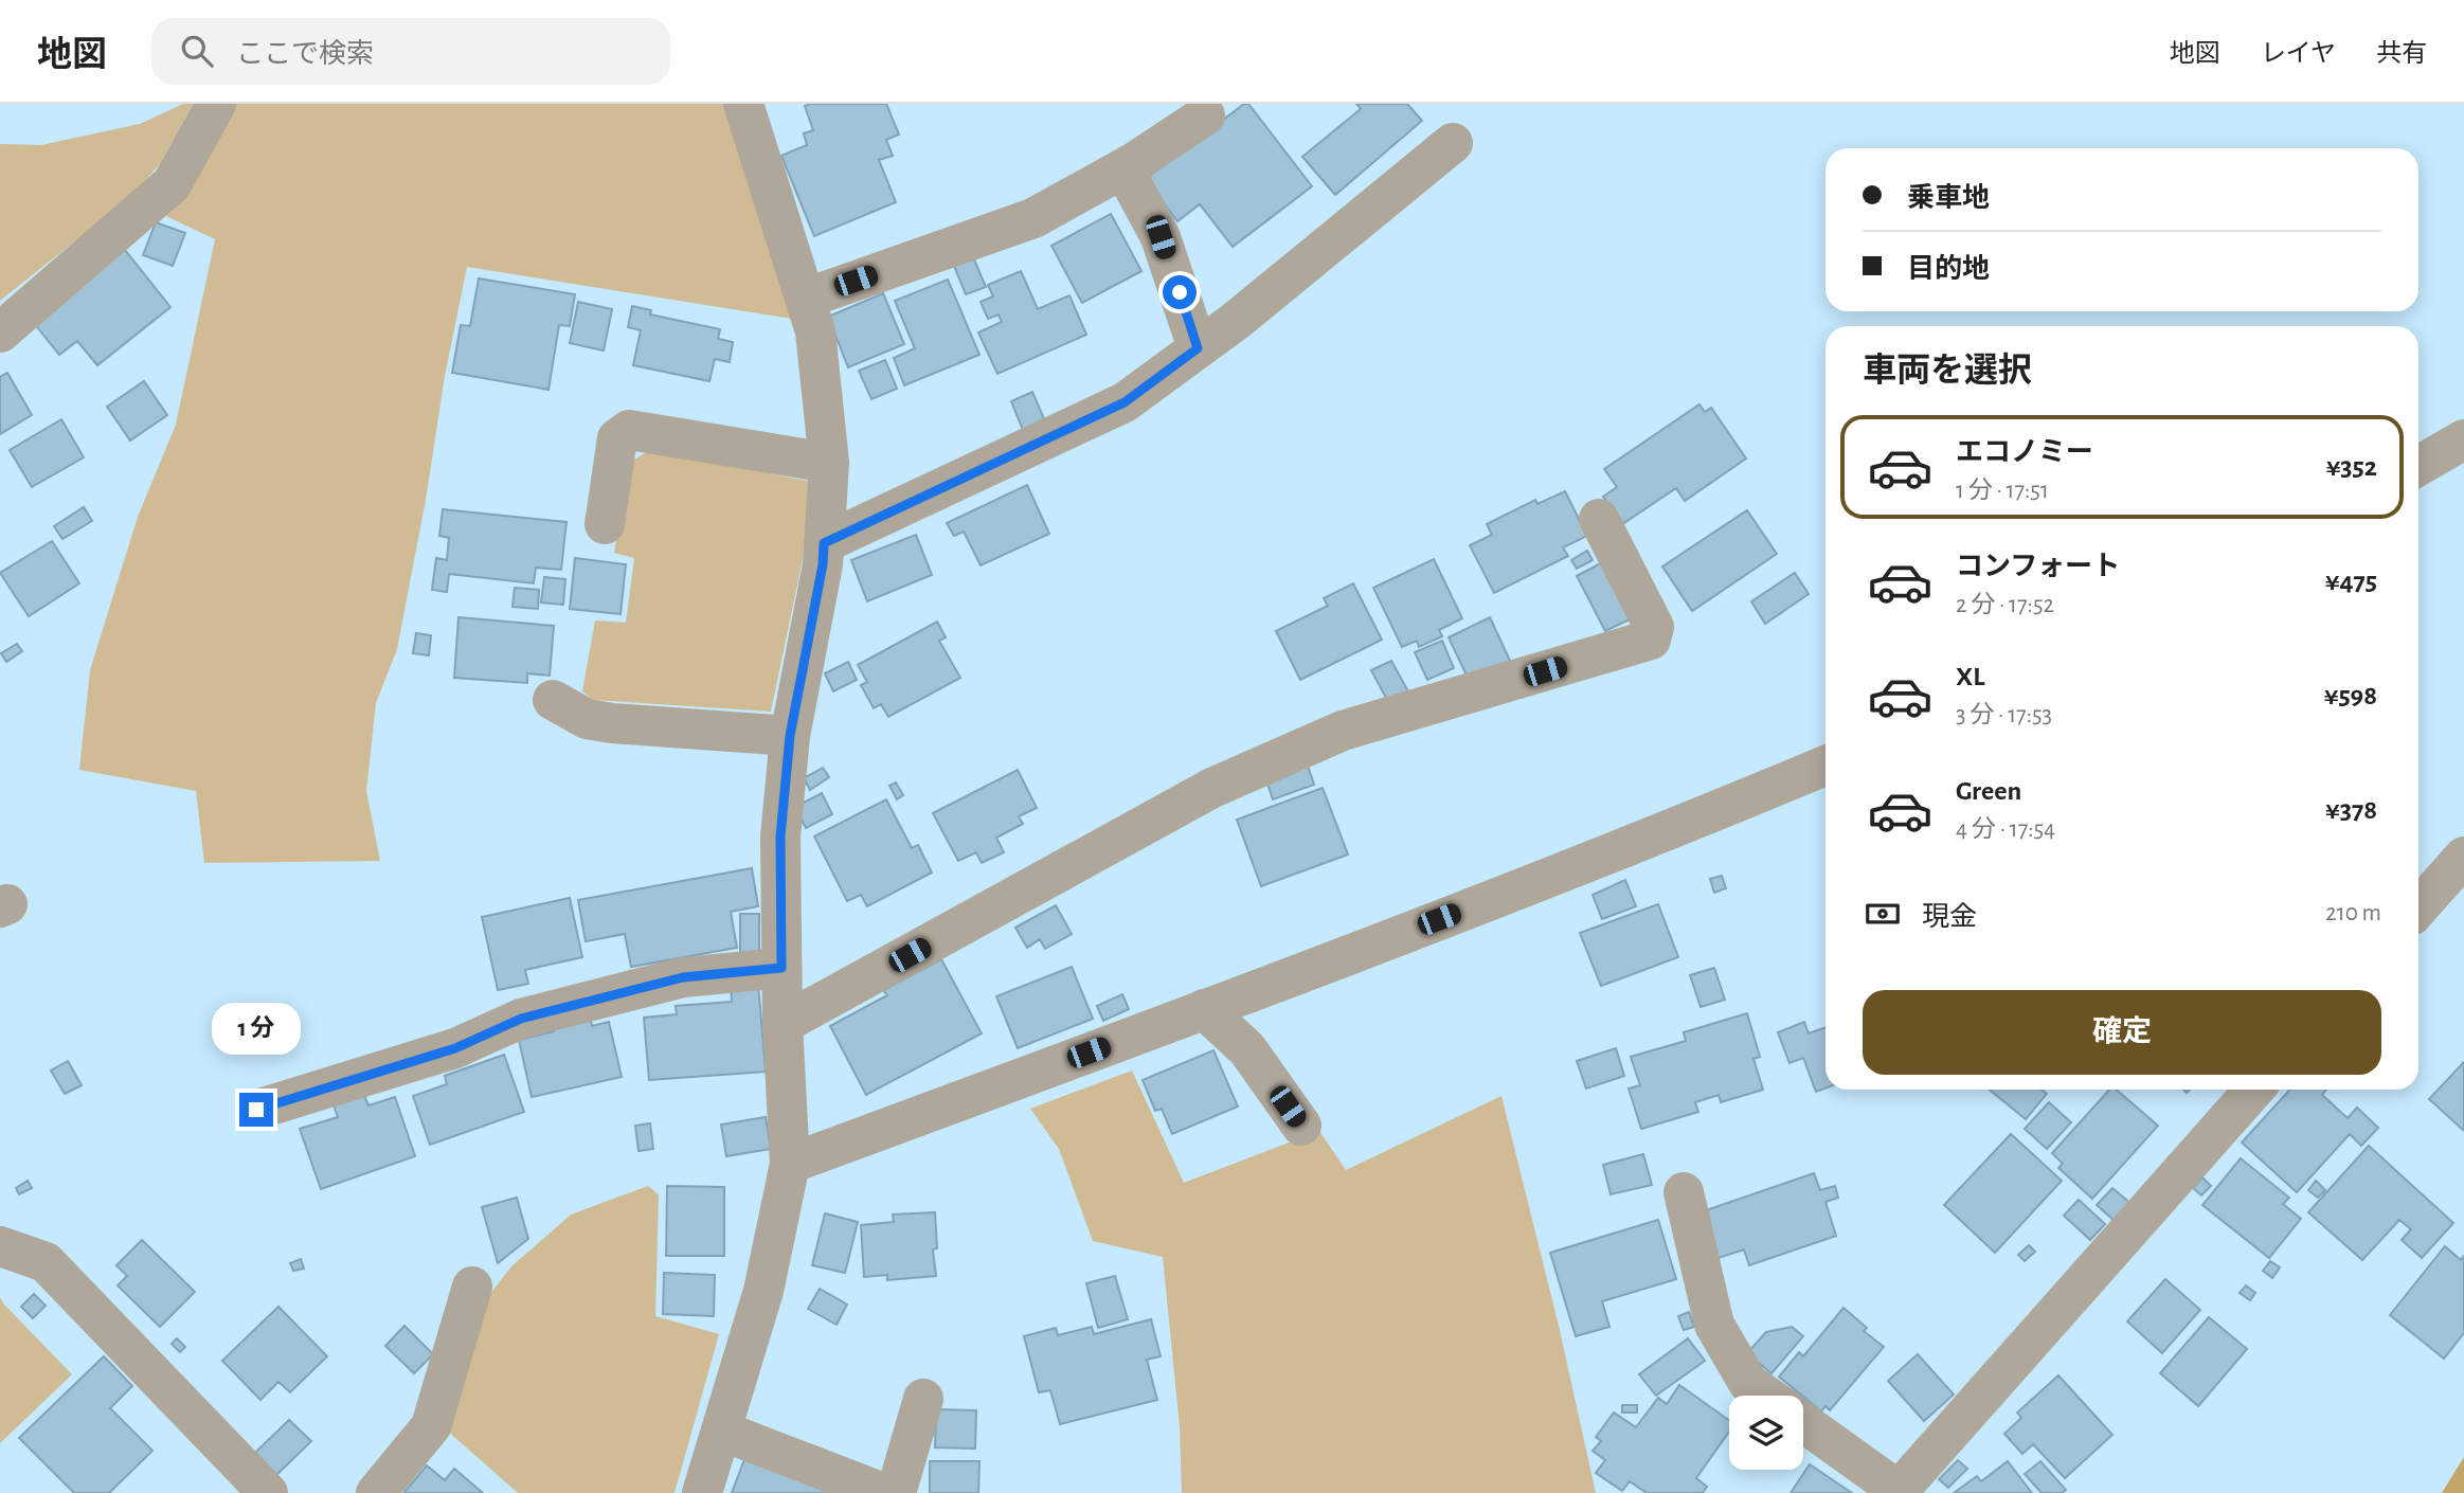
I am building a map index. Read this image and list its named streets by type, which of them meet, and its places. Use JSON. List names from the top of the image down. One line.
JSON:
{"page":{"header":"地図","search":"ここで検索","nav":["地図","レイヤ","共有"],"banner":["乗車地","目的地"],"heading":"車両を選択","list":[{"name":"エコノミー","note":"1 分 · 17:51","value":"¥352"},{"name":"コンフォート","note":"2 分 · 17:52","value":"¥475"},{"name":"XL","note":"3 分 · 17:53","value":"¥598"},{"name":"Green","note":"4 分 · 17:54","value":"¥378"}],"pay":["現金","210 m"],"buttons":"確定","bubble":"1 分"}}
